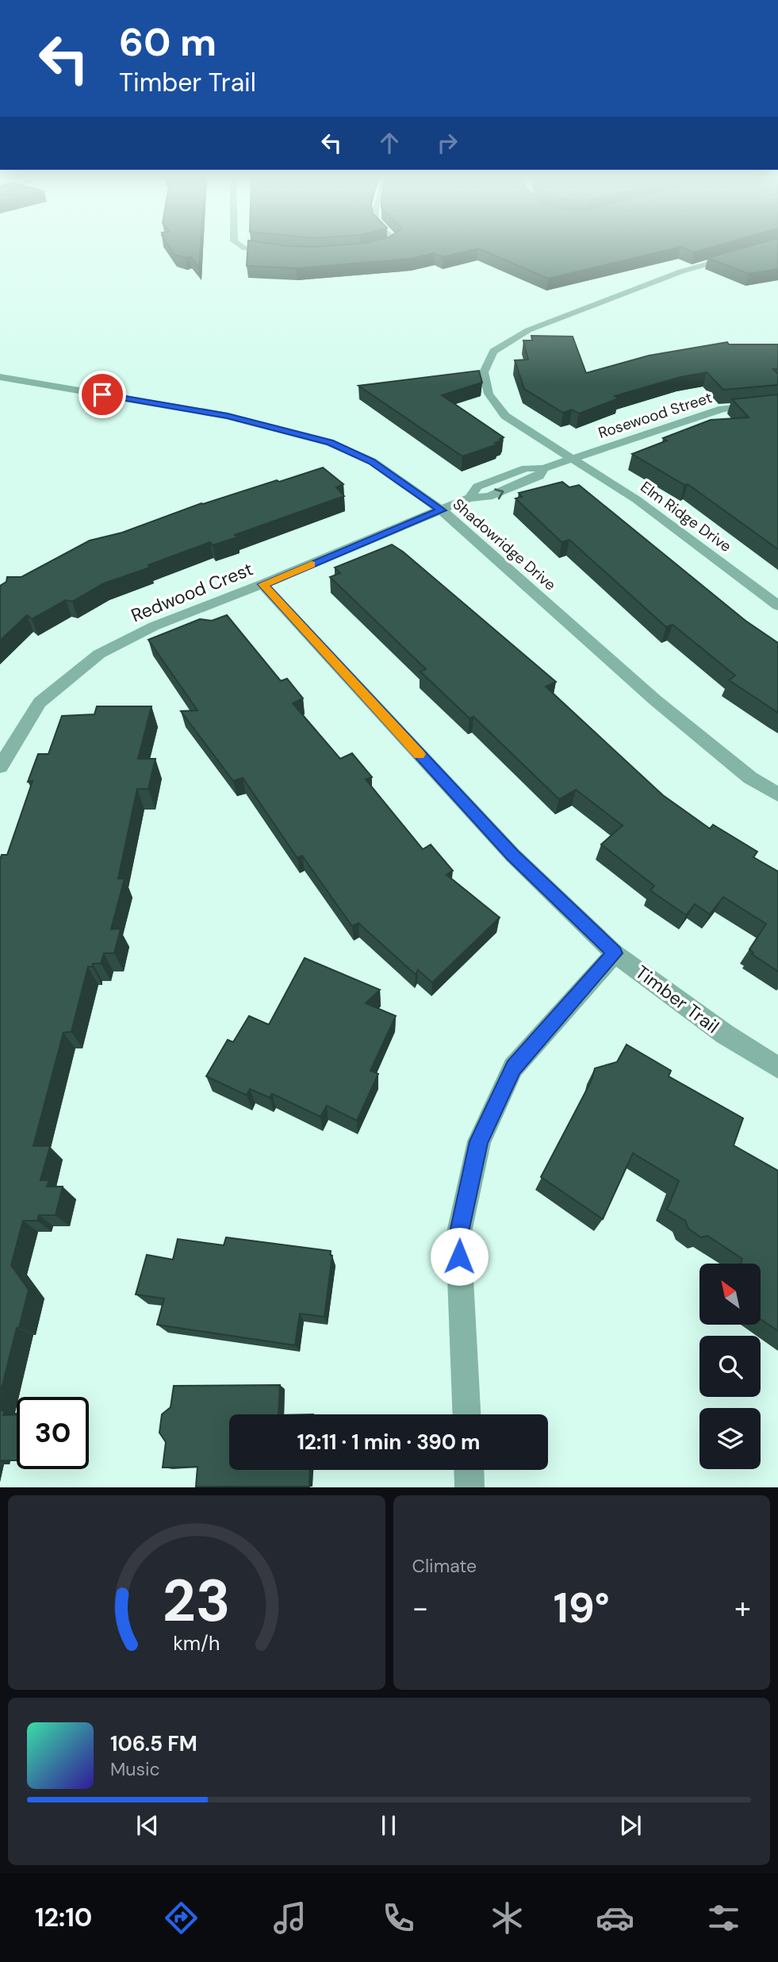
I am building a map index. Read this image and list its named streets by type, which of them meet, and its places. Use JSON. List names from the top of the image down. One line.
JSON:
{"streets":{"street":["Rosewood Street","Elm Ridge Drive","Shadowridge Drive","Redwood Crest","Timber Trail"]},"crossings":[["Rosewood Street","Elm Ridge Drive"],["Rosewood Street","Shadowridge Drive"],["Rosewood Street","Redwood Crest"],["Shadowridge Drive","Redwood Crest"],["Redwood Crest","Timber Trail"]],"north":"top left","page":{"turn":["60 m","Timber Trail"],"limit":"30","trip":"12:11 · 1 min · 390 m","tile":"Climate","heat":["−","19°","+"],"song":["106.5 FM","Music"],"tabs":"12:10","gauge":["23","km/h"]}}
